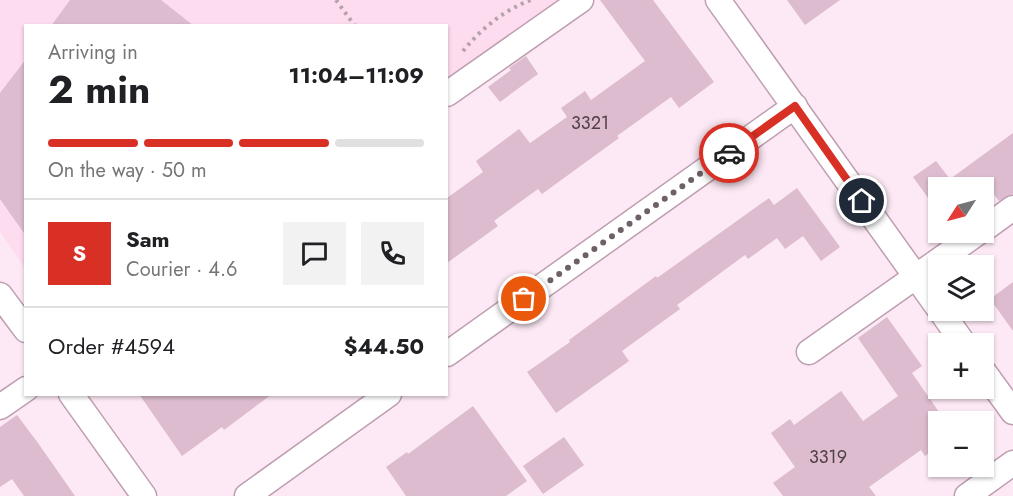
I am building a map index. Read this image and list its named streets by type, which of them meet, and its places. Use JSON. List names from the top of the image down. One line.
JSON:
{"house_numbers":["3321","3319"],"north":"bottom left","page":{"heading":["2 min","Arriving in","11:04–11:09"],"panel":["Sam","Courier · 4.6","Order #4594","$44.50"],"bar":"On the way · 50 m","map_buttons":["+","−"],"round":"S"}}
